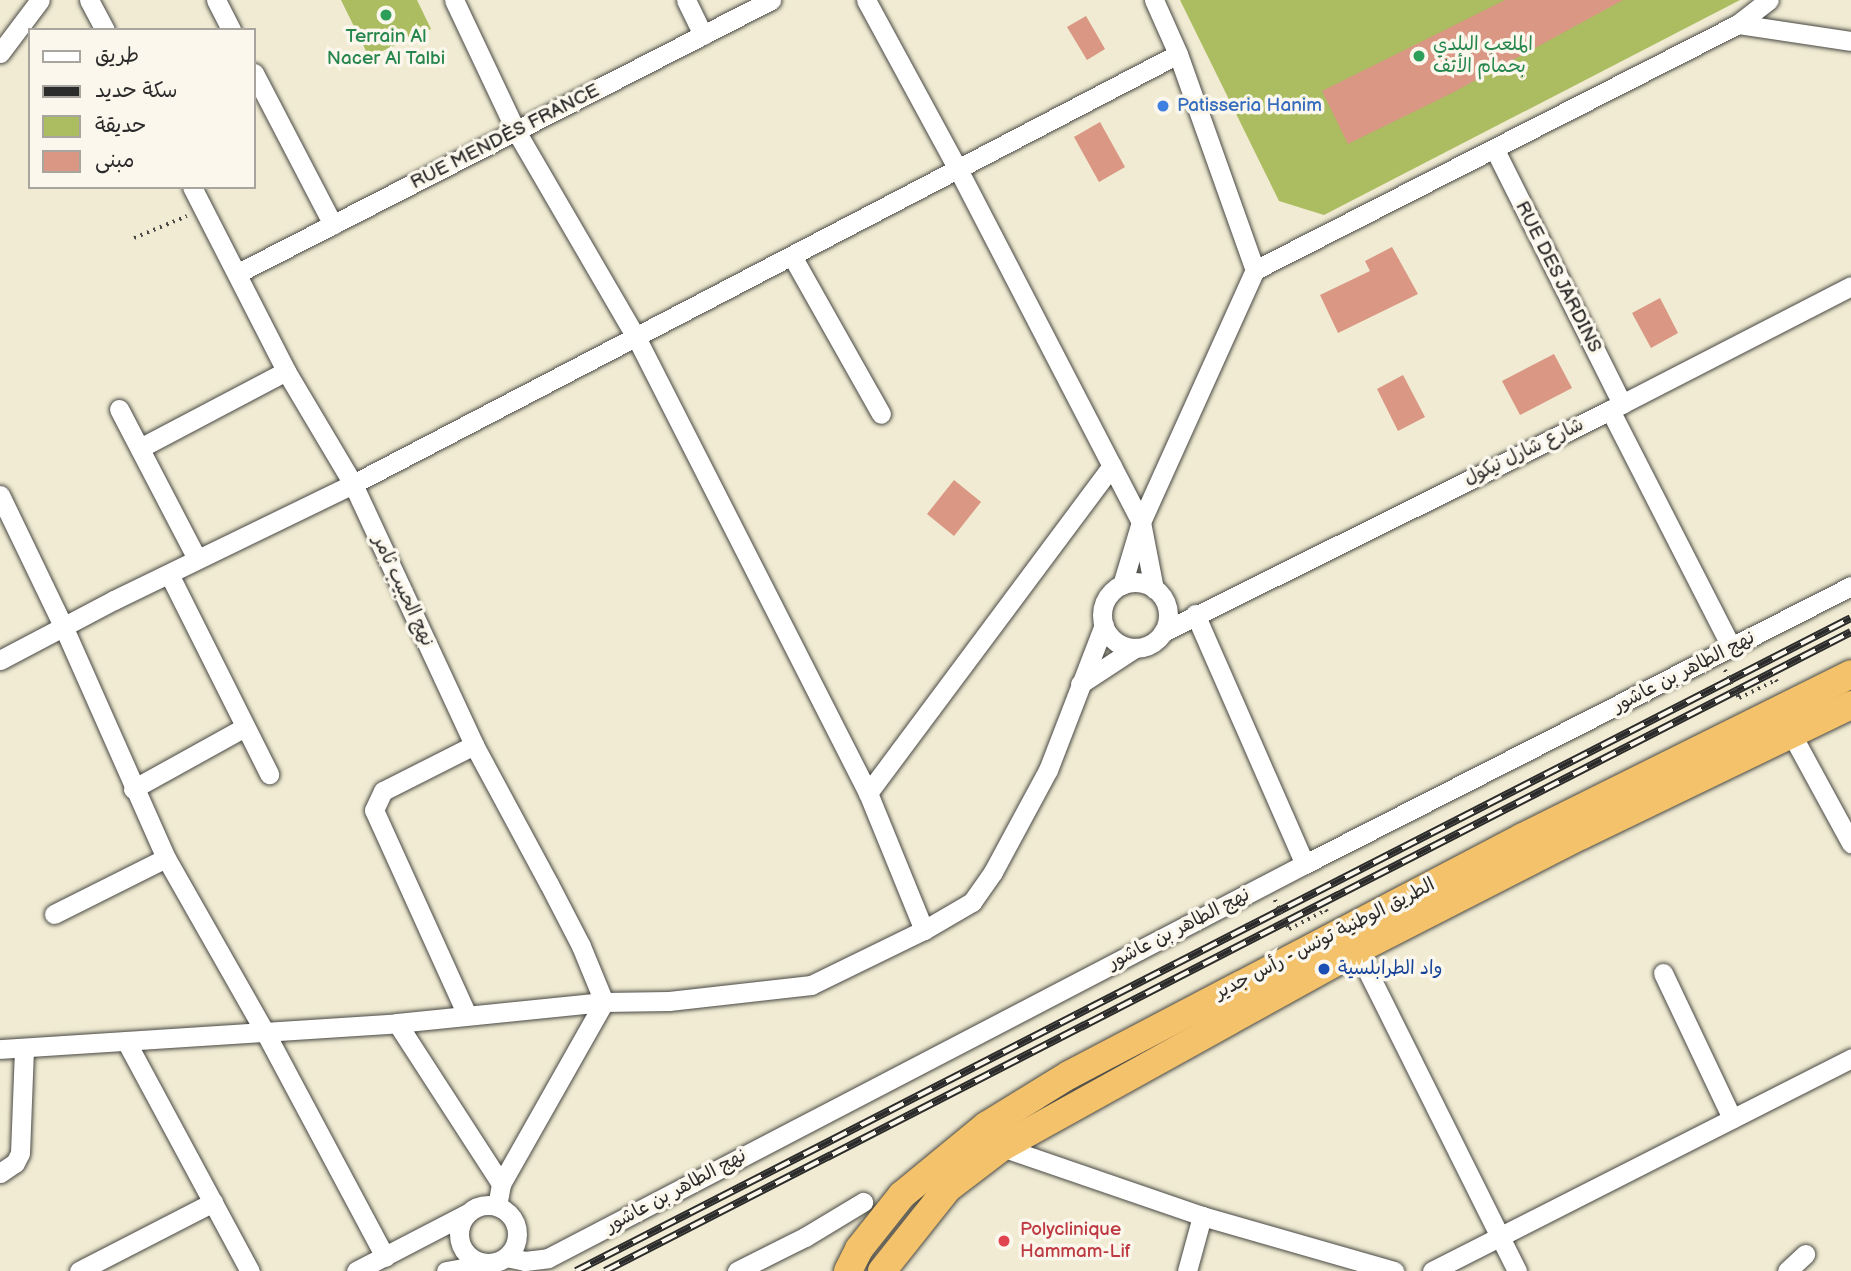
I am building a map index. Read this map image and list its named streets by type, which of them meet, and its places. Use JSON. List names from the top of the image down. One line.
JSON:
{"streets":{"highway":["الطريق الوطنية تونس - رأس جدير"],"street":["RUE MENDÈS FRANCE","RUE DES JARDINS","شارع شارل نيكول","نهج الحبيب ثامر","نهج الطاهر بن عاشور"]},"crossings":[["RUE MENDÈS FRANCE","نهج الحبيب ثامر"],["RUE DES JARDINS","شارع شارل نيكول"],["RUE DES JARDINS","نهج الطاهر بن عاشور"]],"places":["Terrain Al Nacer Al Talbi","الملعب البلدي بحمام الأتف","Patisseria Hanim","واد الطرابلسية","Polyclinique Hammam-Lif"],"legend":["طريق","سكة حديد","حديقة","مبنى"]}
